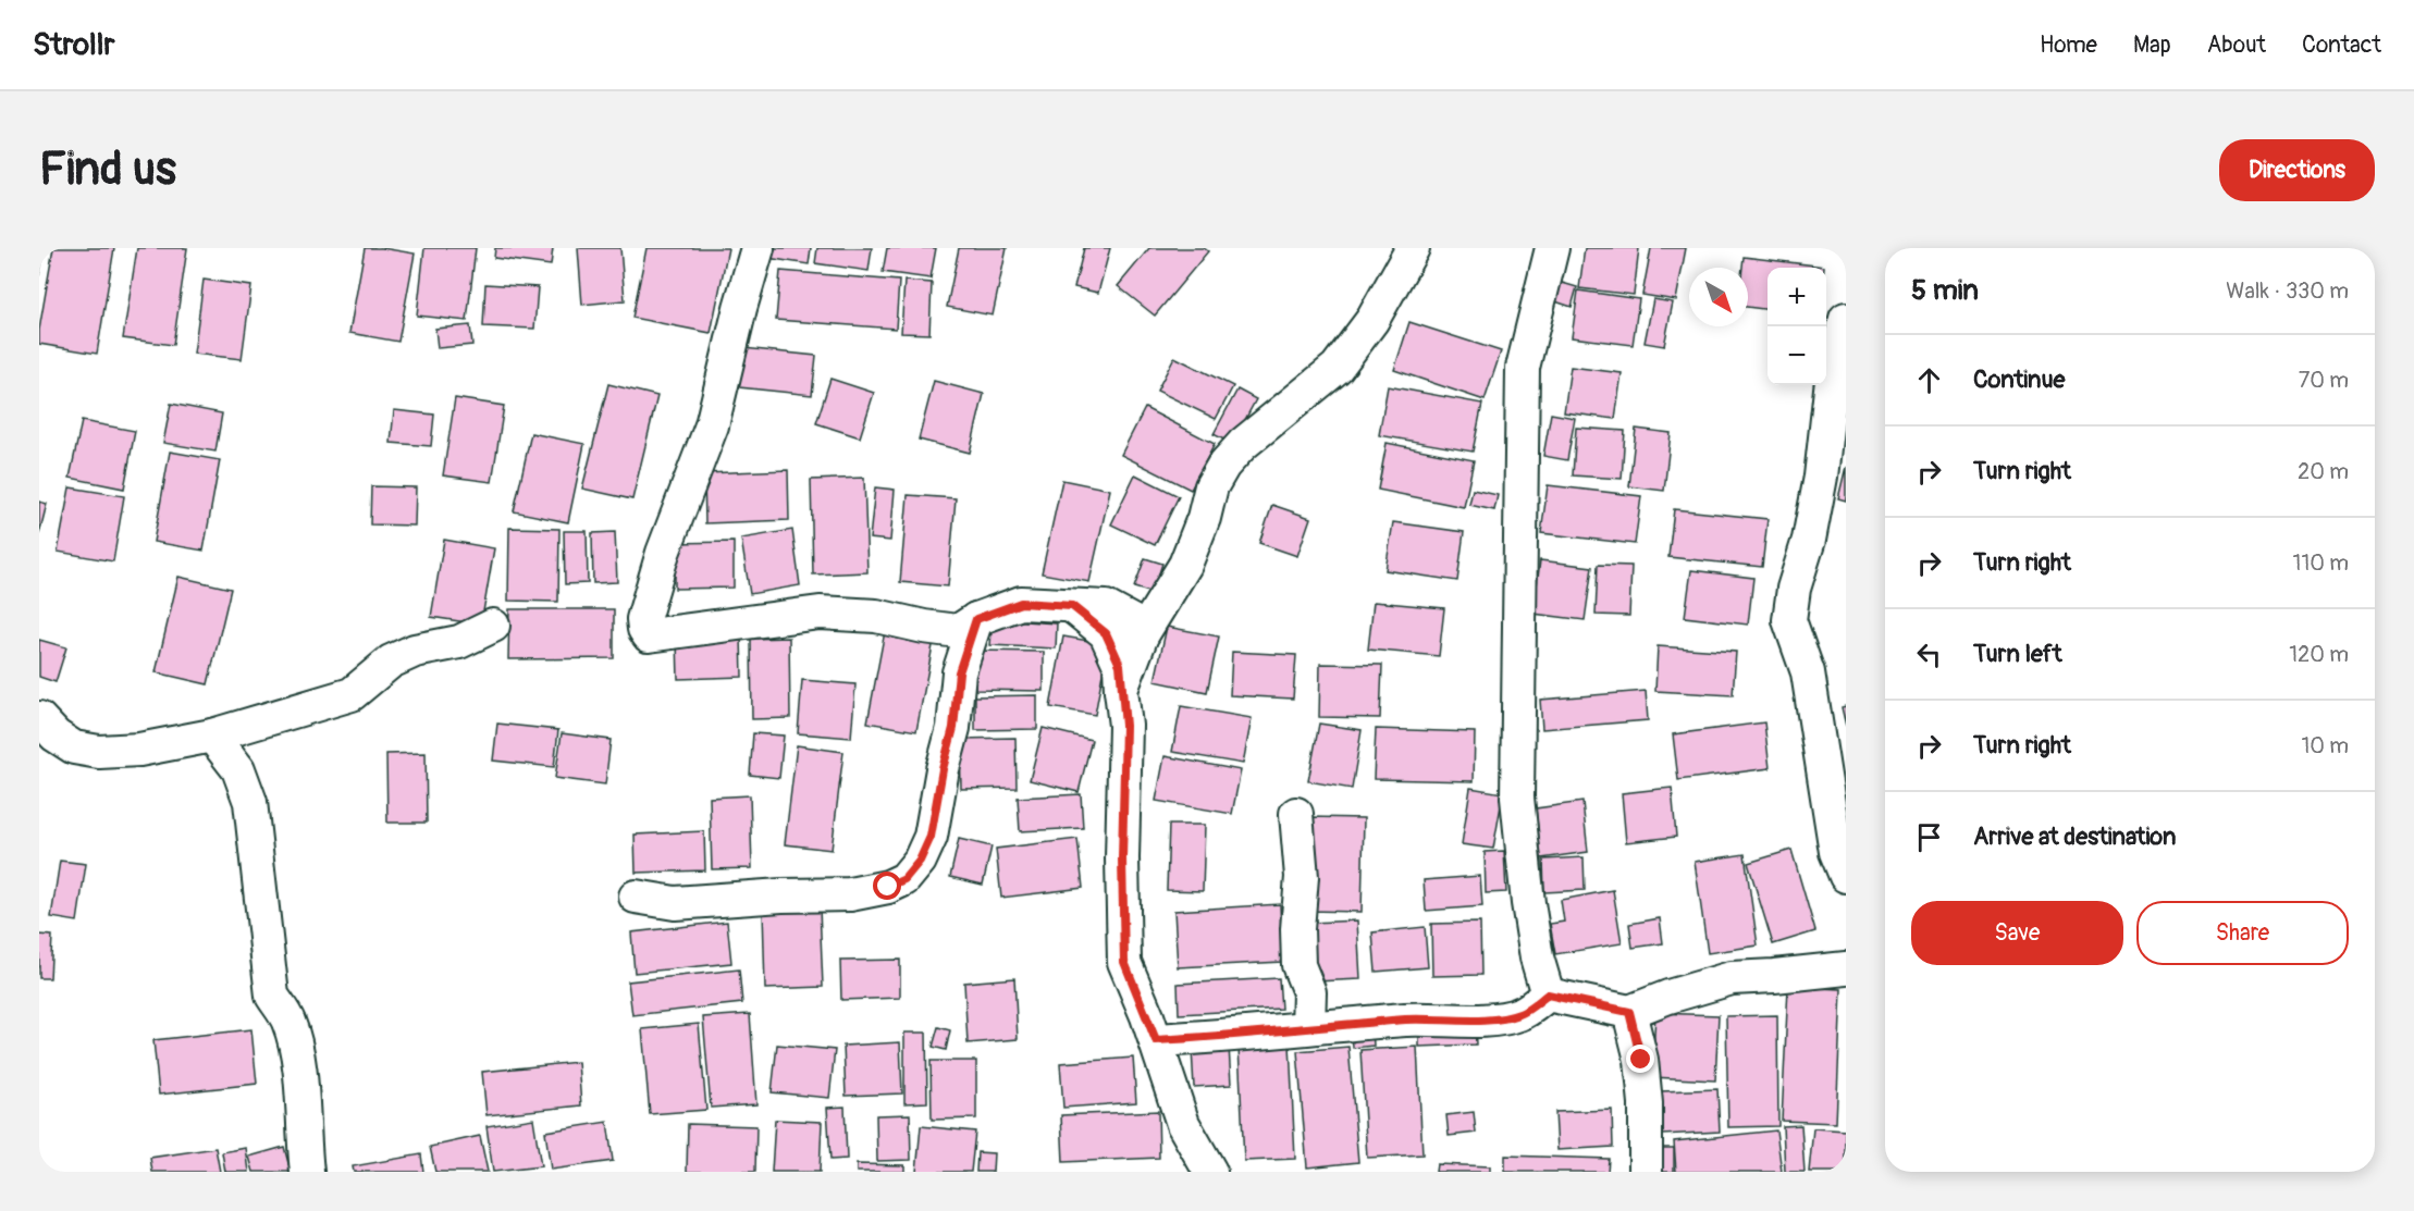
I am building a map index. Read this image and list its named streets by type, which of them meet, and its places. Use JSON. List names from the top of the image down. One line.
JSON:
{"north":"bottom right","page":{"header":"Strollr","nav":["Home","Map","About","Contact"],"buttons":["Directions",["Save","Share"]],"title":"Find us","heading":["5 min","Walk · 330 m"],"map_buttons":["+","−"],"list":[["Continue","70 m"],["Turn right","20 m"],["Turn right","110 m"],["Turn left","120 m"],["Turn right","10 m"],"Arrive at destination"]}}
